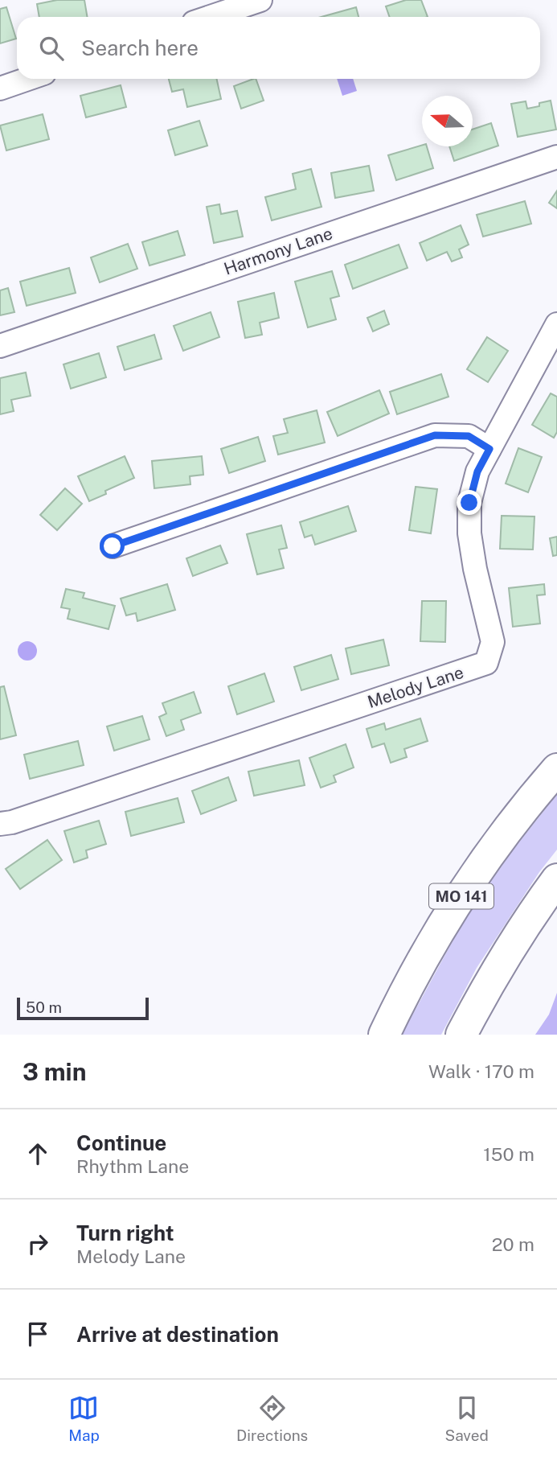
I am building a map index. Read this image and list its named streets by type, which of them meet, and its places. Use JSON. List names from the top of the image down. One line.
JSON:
{"streets":{"highway":["MO 141"],"street":["Harmony Lane","Melody Lane"]},"scale_bar":"50 m","north":"left","page":{"search":"Search here","scale":"50 m","heading":["3 min","Walk · 170 m"],"list":[["Continue","Rhythm Lane","150 m"],["Turn right","Melody Lane","20 m"],"Arrive at destination"],"nav":["Map","Directions","Saved"]}}
